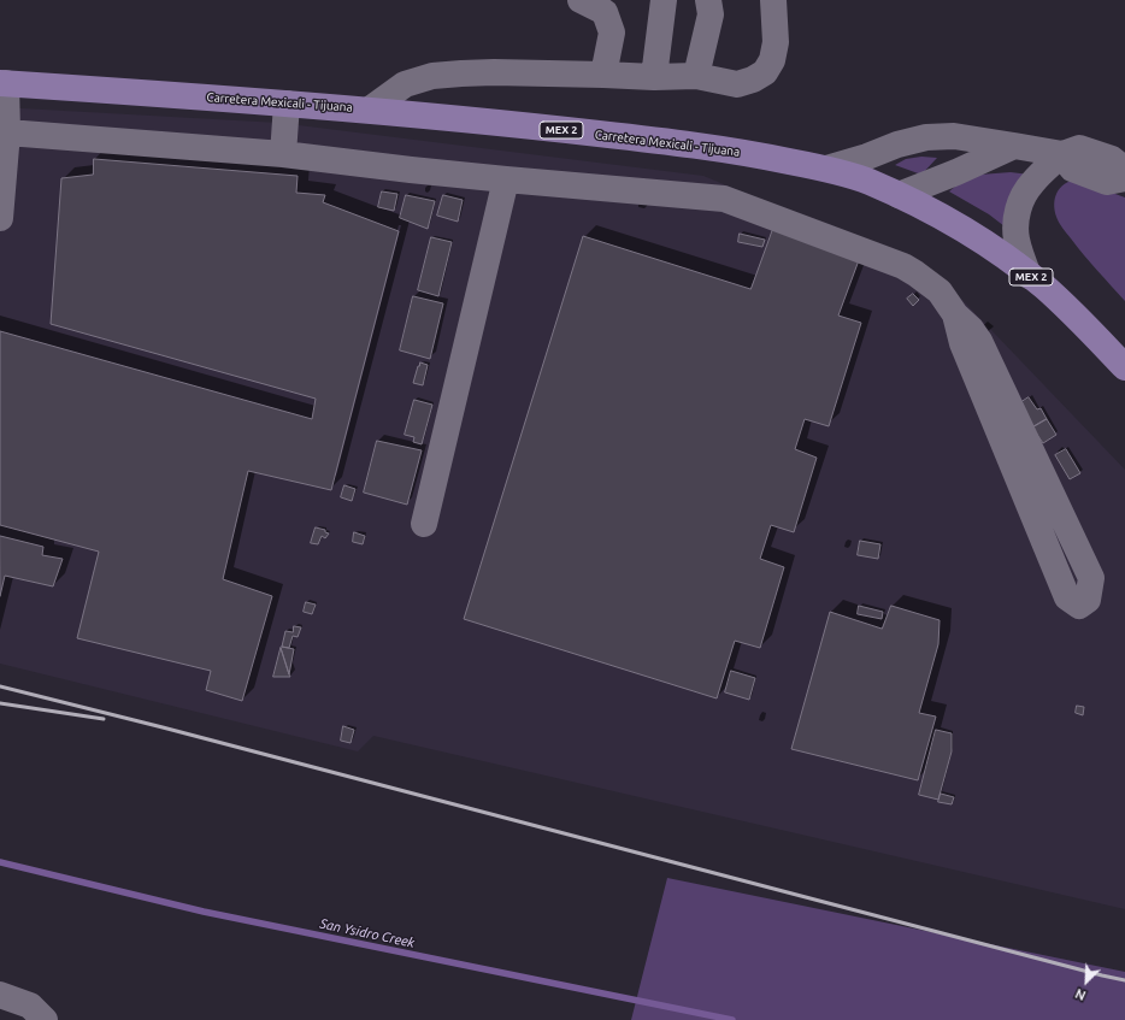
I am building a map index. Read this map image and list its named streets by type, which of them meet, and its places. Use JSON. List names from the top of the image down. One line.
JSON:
{"streets":{"main road":["Carretera Mexicali - Tijuana","MEX 2"]},"water":["San Ysidro Creek"],"north":"bottom left"}
